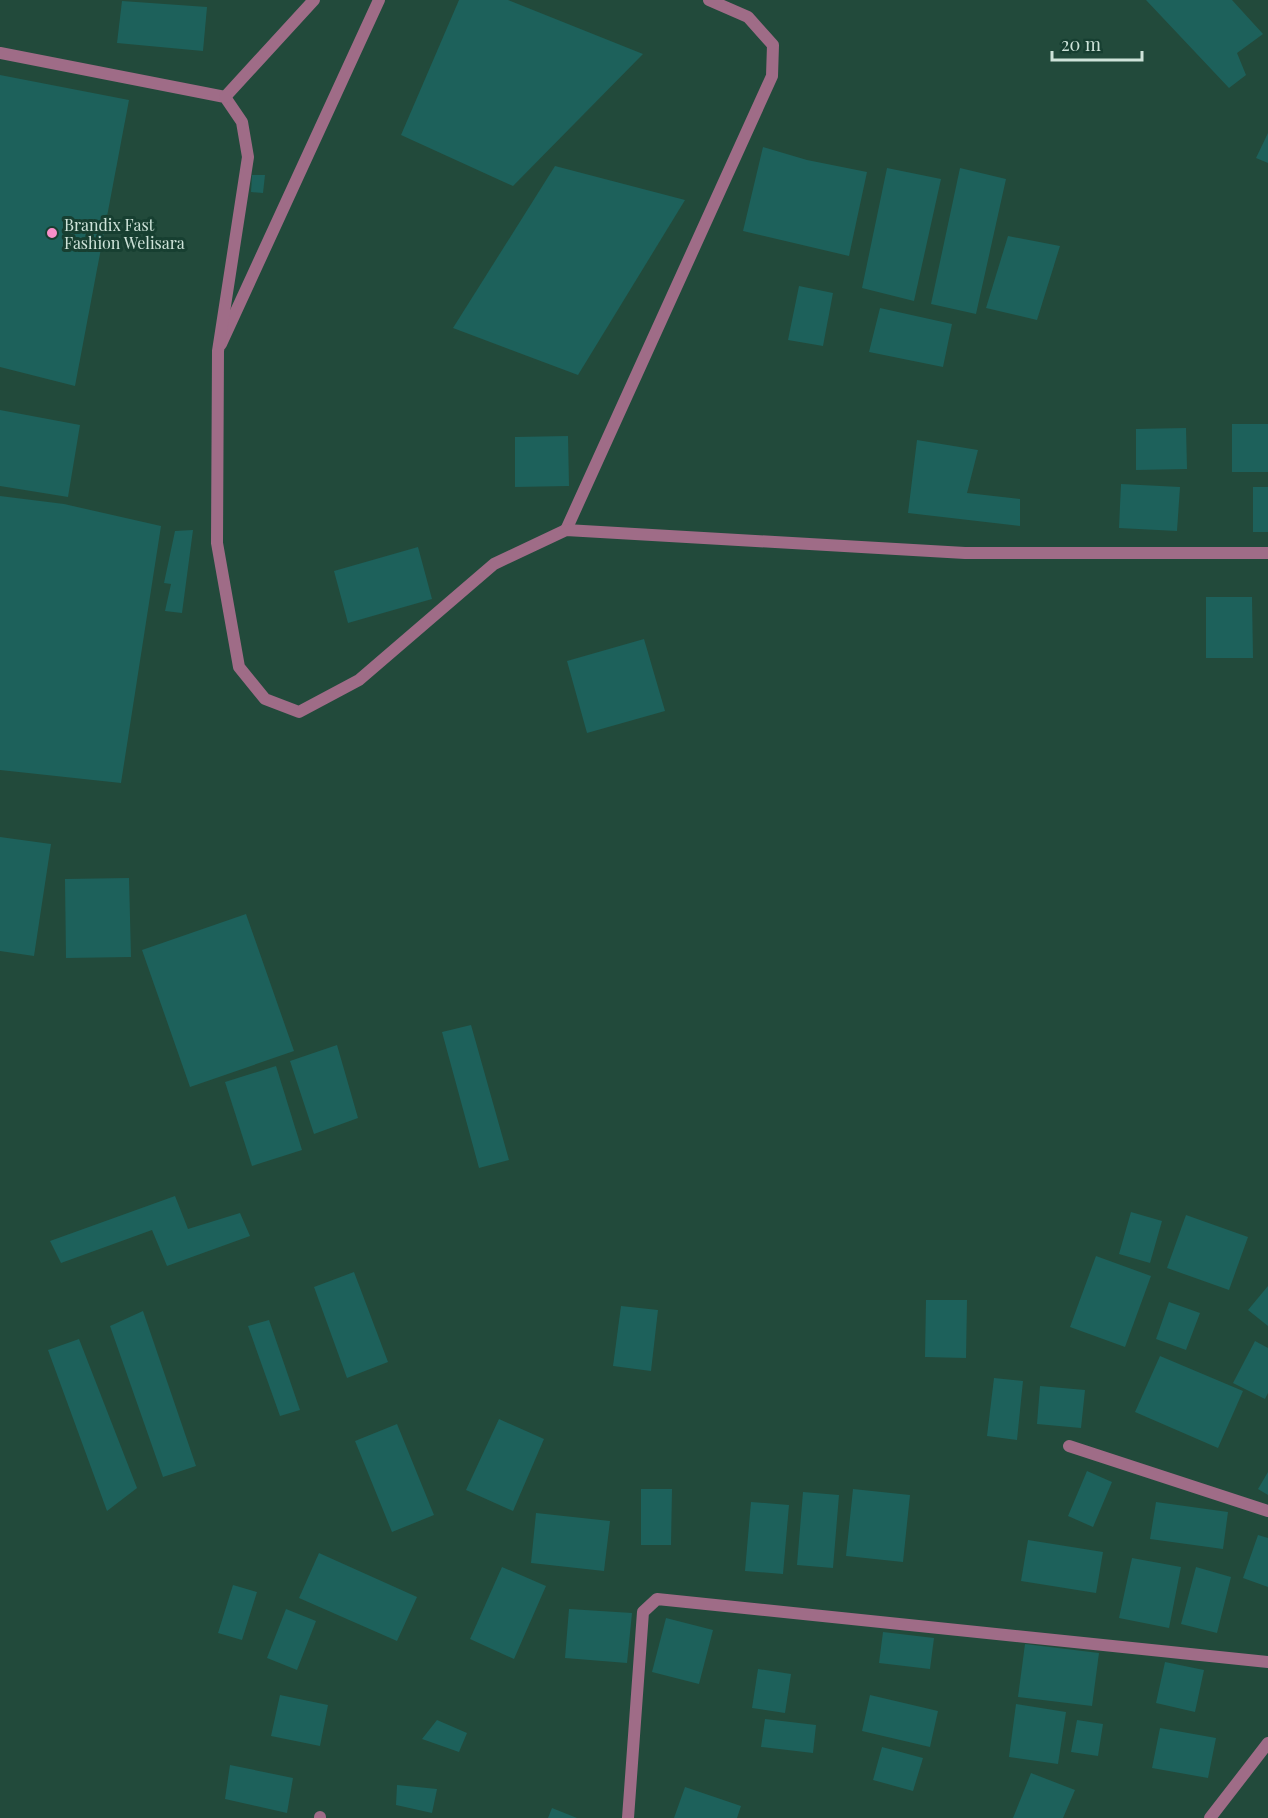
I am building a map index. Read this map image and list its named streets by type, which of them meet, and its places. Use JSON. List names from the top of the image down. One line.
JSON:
{"places":["Brandix Fast Fashion Welisara"],"scale_bar":"20 m"}
